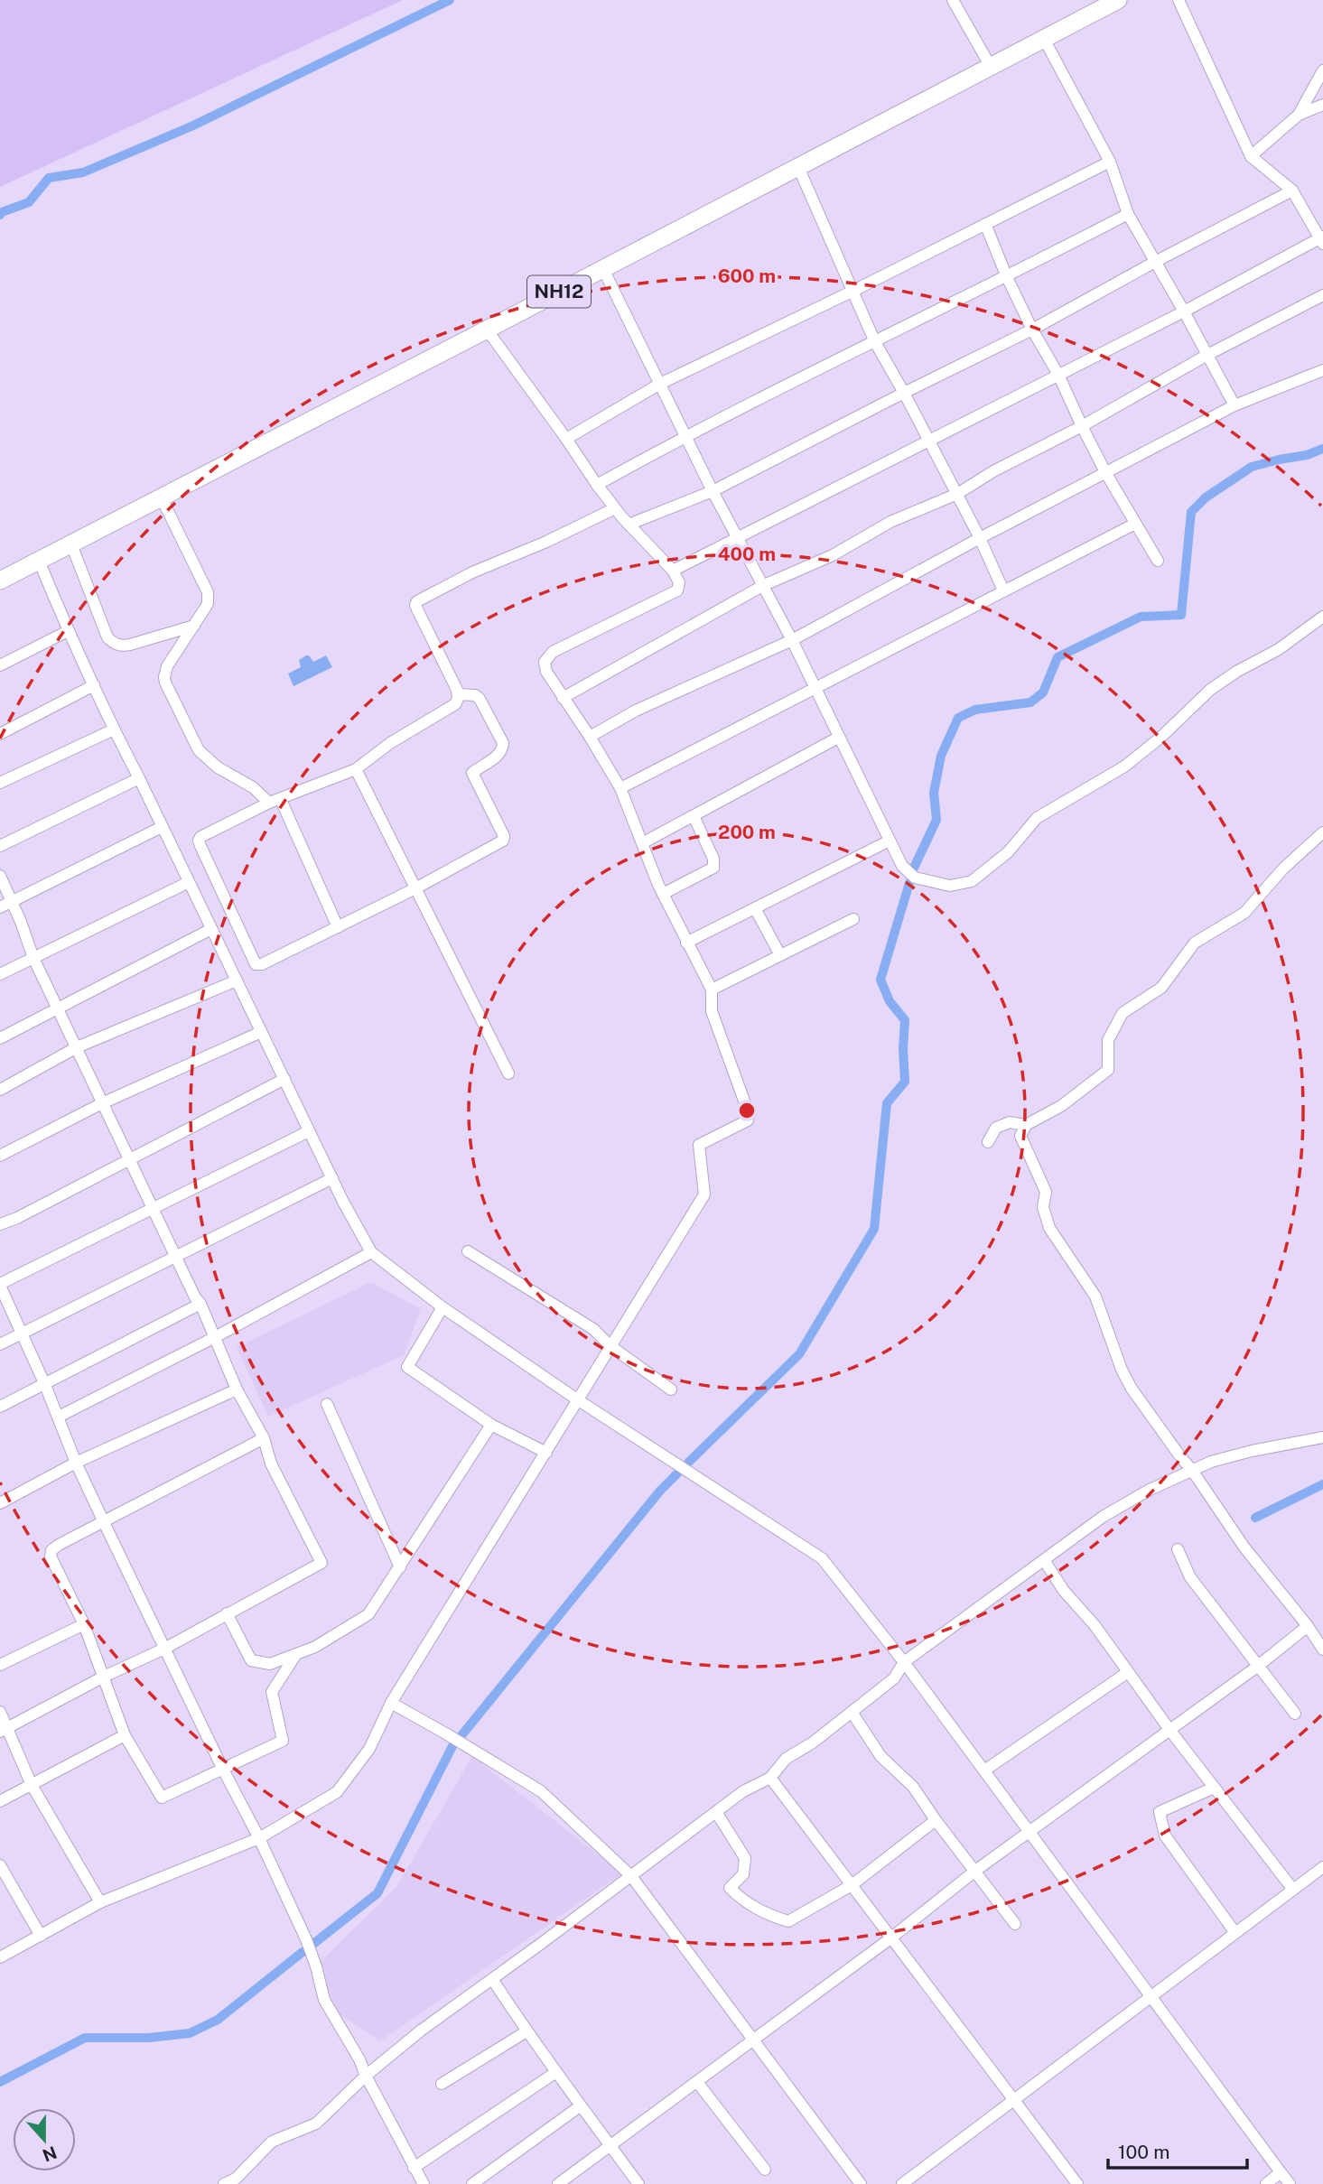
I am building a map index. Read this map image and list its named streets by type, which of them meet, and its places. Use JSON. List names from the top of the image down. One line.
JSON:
{"streets":{"highway":["NH12"]},"scale_bar":"100 m","north":"bottom","rings":["600 m","400 m","200 m"]}
